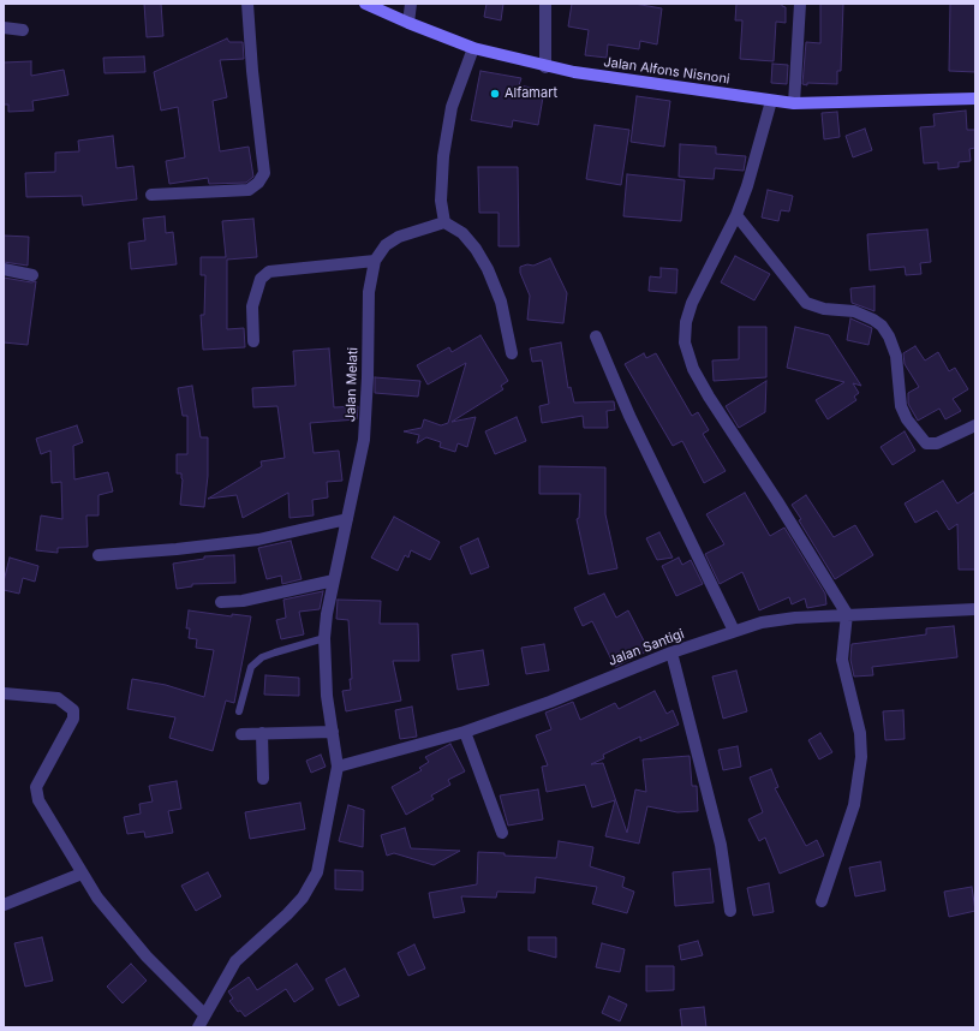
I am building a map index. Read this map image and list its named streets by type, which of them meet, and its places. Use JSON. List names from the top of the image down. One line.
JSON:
{"streets":{"main road":["Jalan Alfons Nisnoni"],"street":["Jalan Melati","Jalan Santigi"]},"crossings":[["Jalan Melati","Jalan Santigi"]],"places":["Alfamart"]}
